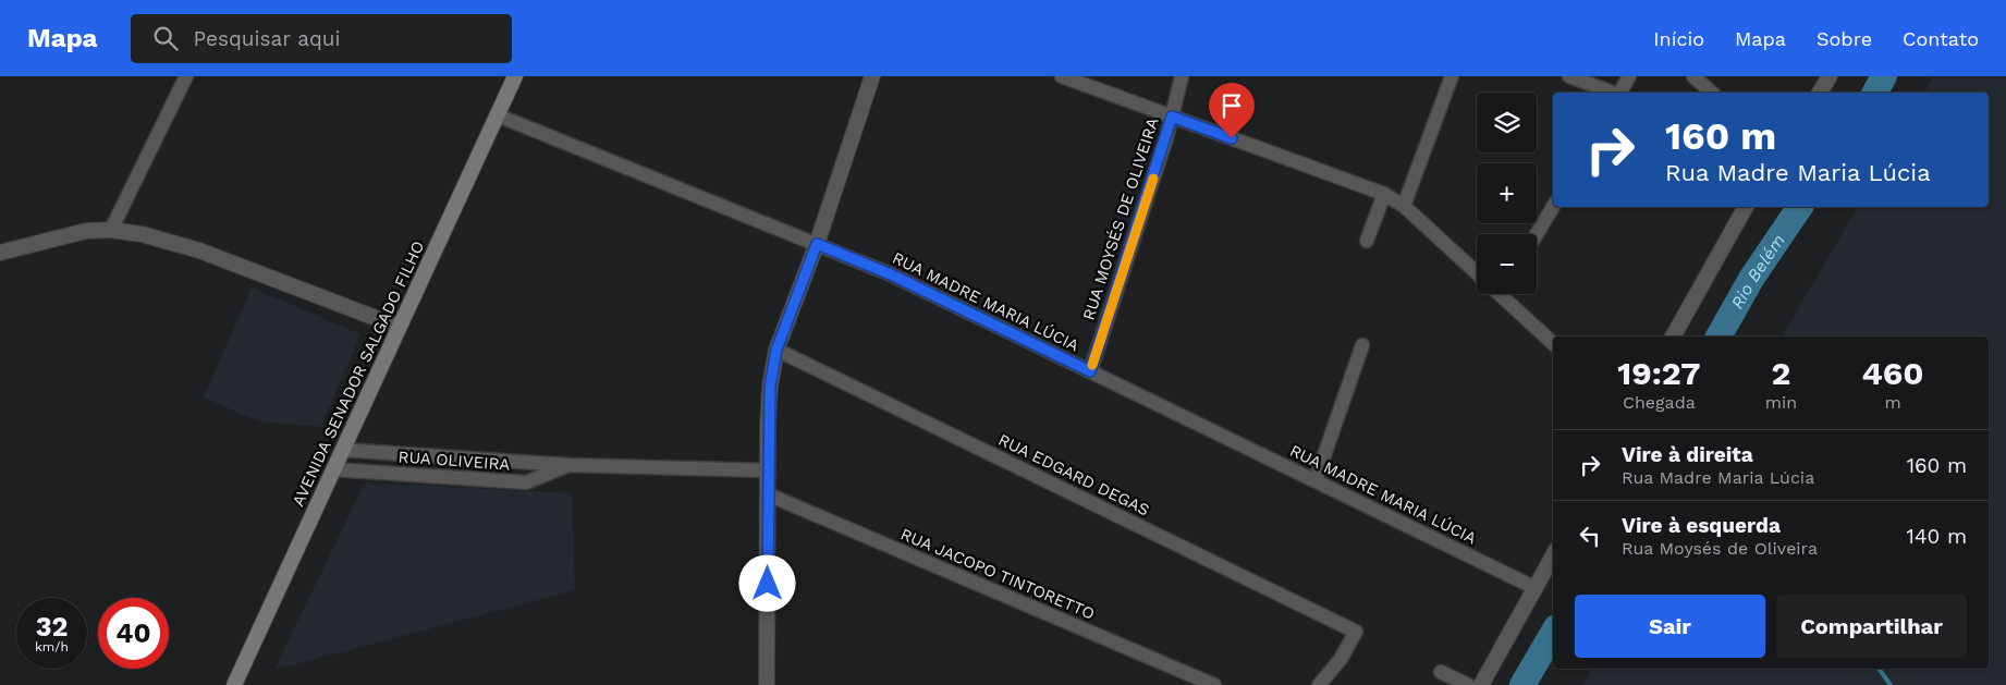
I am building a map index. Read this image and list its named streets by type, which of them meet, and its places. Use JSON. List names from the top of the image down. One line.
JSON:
{"streets":{"main road":["AVENIDA SENADOR SALGADO FILHO"],"street":["RUA MOYSÉS DE OLIVEIRA","RUA MADRE MARIA LÚCIA","RUA OLIVEIRA","RUA EDGARD DEGAS","RUA JACOPO TINTORETTO"]},"crossings":[["RUA MOYSÉS DE OLIVEIRA","RUA MADRE MARIA LÚCIA"],["RUA MADRE MARIA LÚCIA","AVENIDA SENADOR SALGADO FILHO"],["AVENIDA SENADOR SALGADO FILHO","RUA OLIVEIRA"]],"water":["Rio Belém"],"page":{"header":"Mapa","search":"Pesquisar aqui","nav":["Início","Mapa","Sobre","Contato"],"map_buttons":["+","−"],"turn":["160 m","Rua Madre Maria Lúcia"],"eta":["19:27","Chegada","2","min","460","m"],"list":[{"name":"Vire à direita","note":"Rua Madre Maria Lúcia","value":"160 m"},{"name":"Vire à esquerda","note":"Rua Moysés de Oliveira","value":"140 m"}],"buttons":["Sair","Compartilhar"],"speed":"32 km/h","limit":"40"}}
